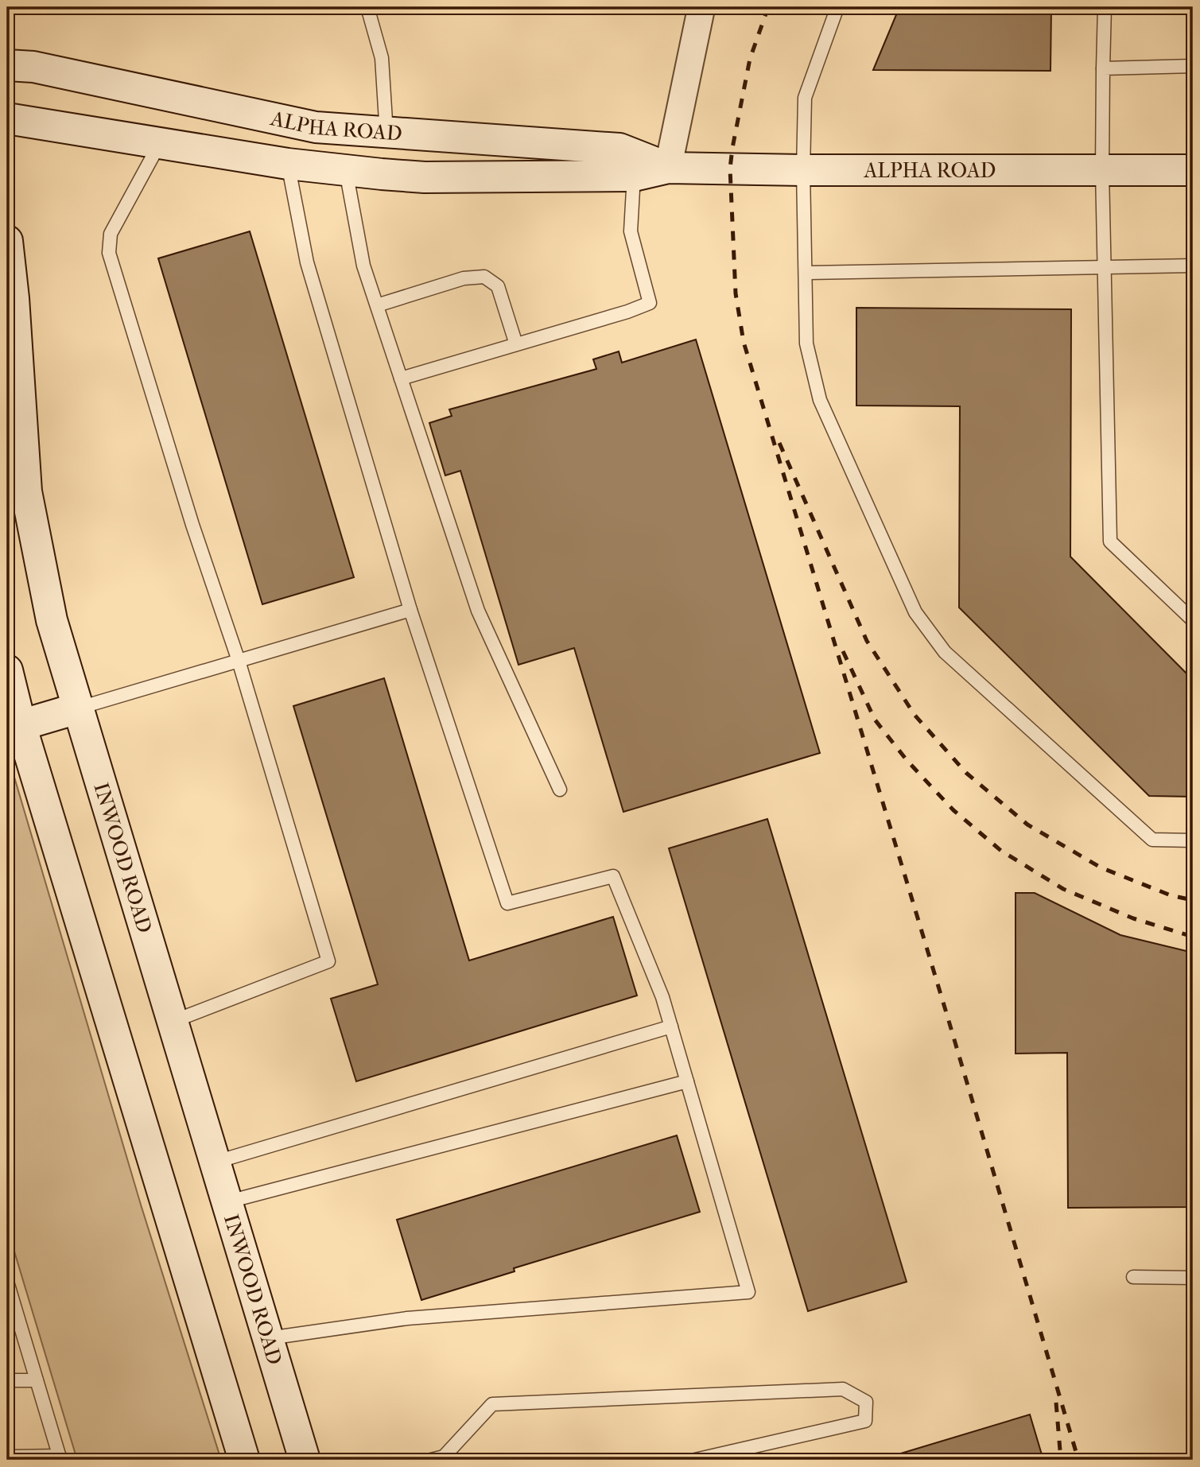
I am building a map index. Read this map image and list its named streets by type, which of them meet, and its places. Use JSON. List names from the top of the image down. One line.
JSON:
{"streets":{"main road":["ALPHA ROAD","INWOOD ROAD"]}}
